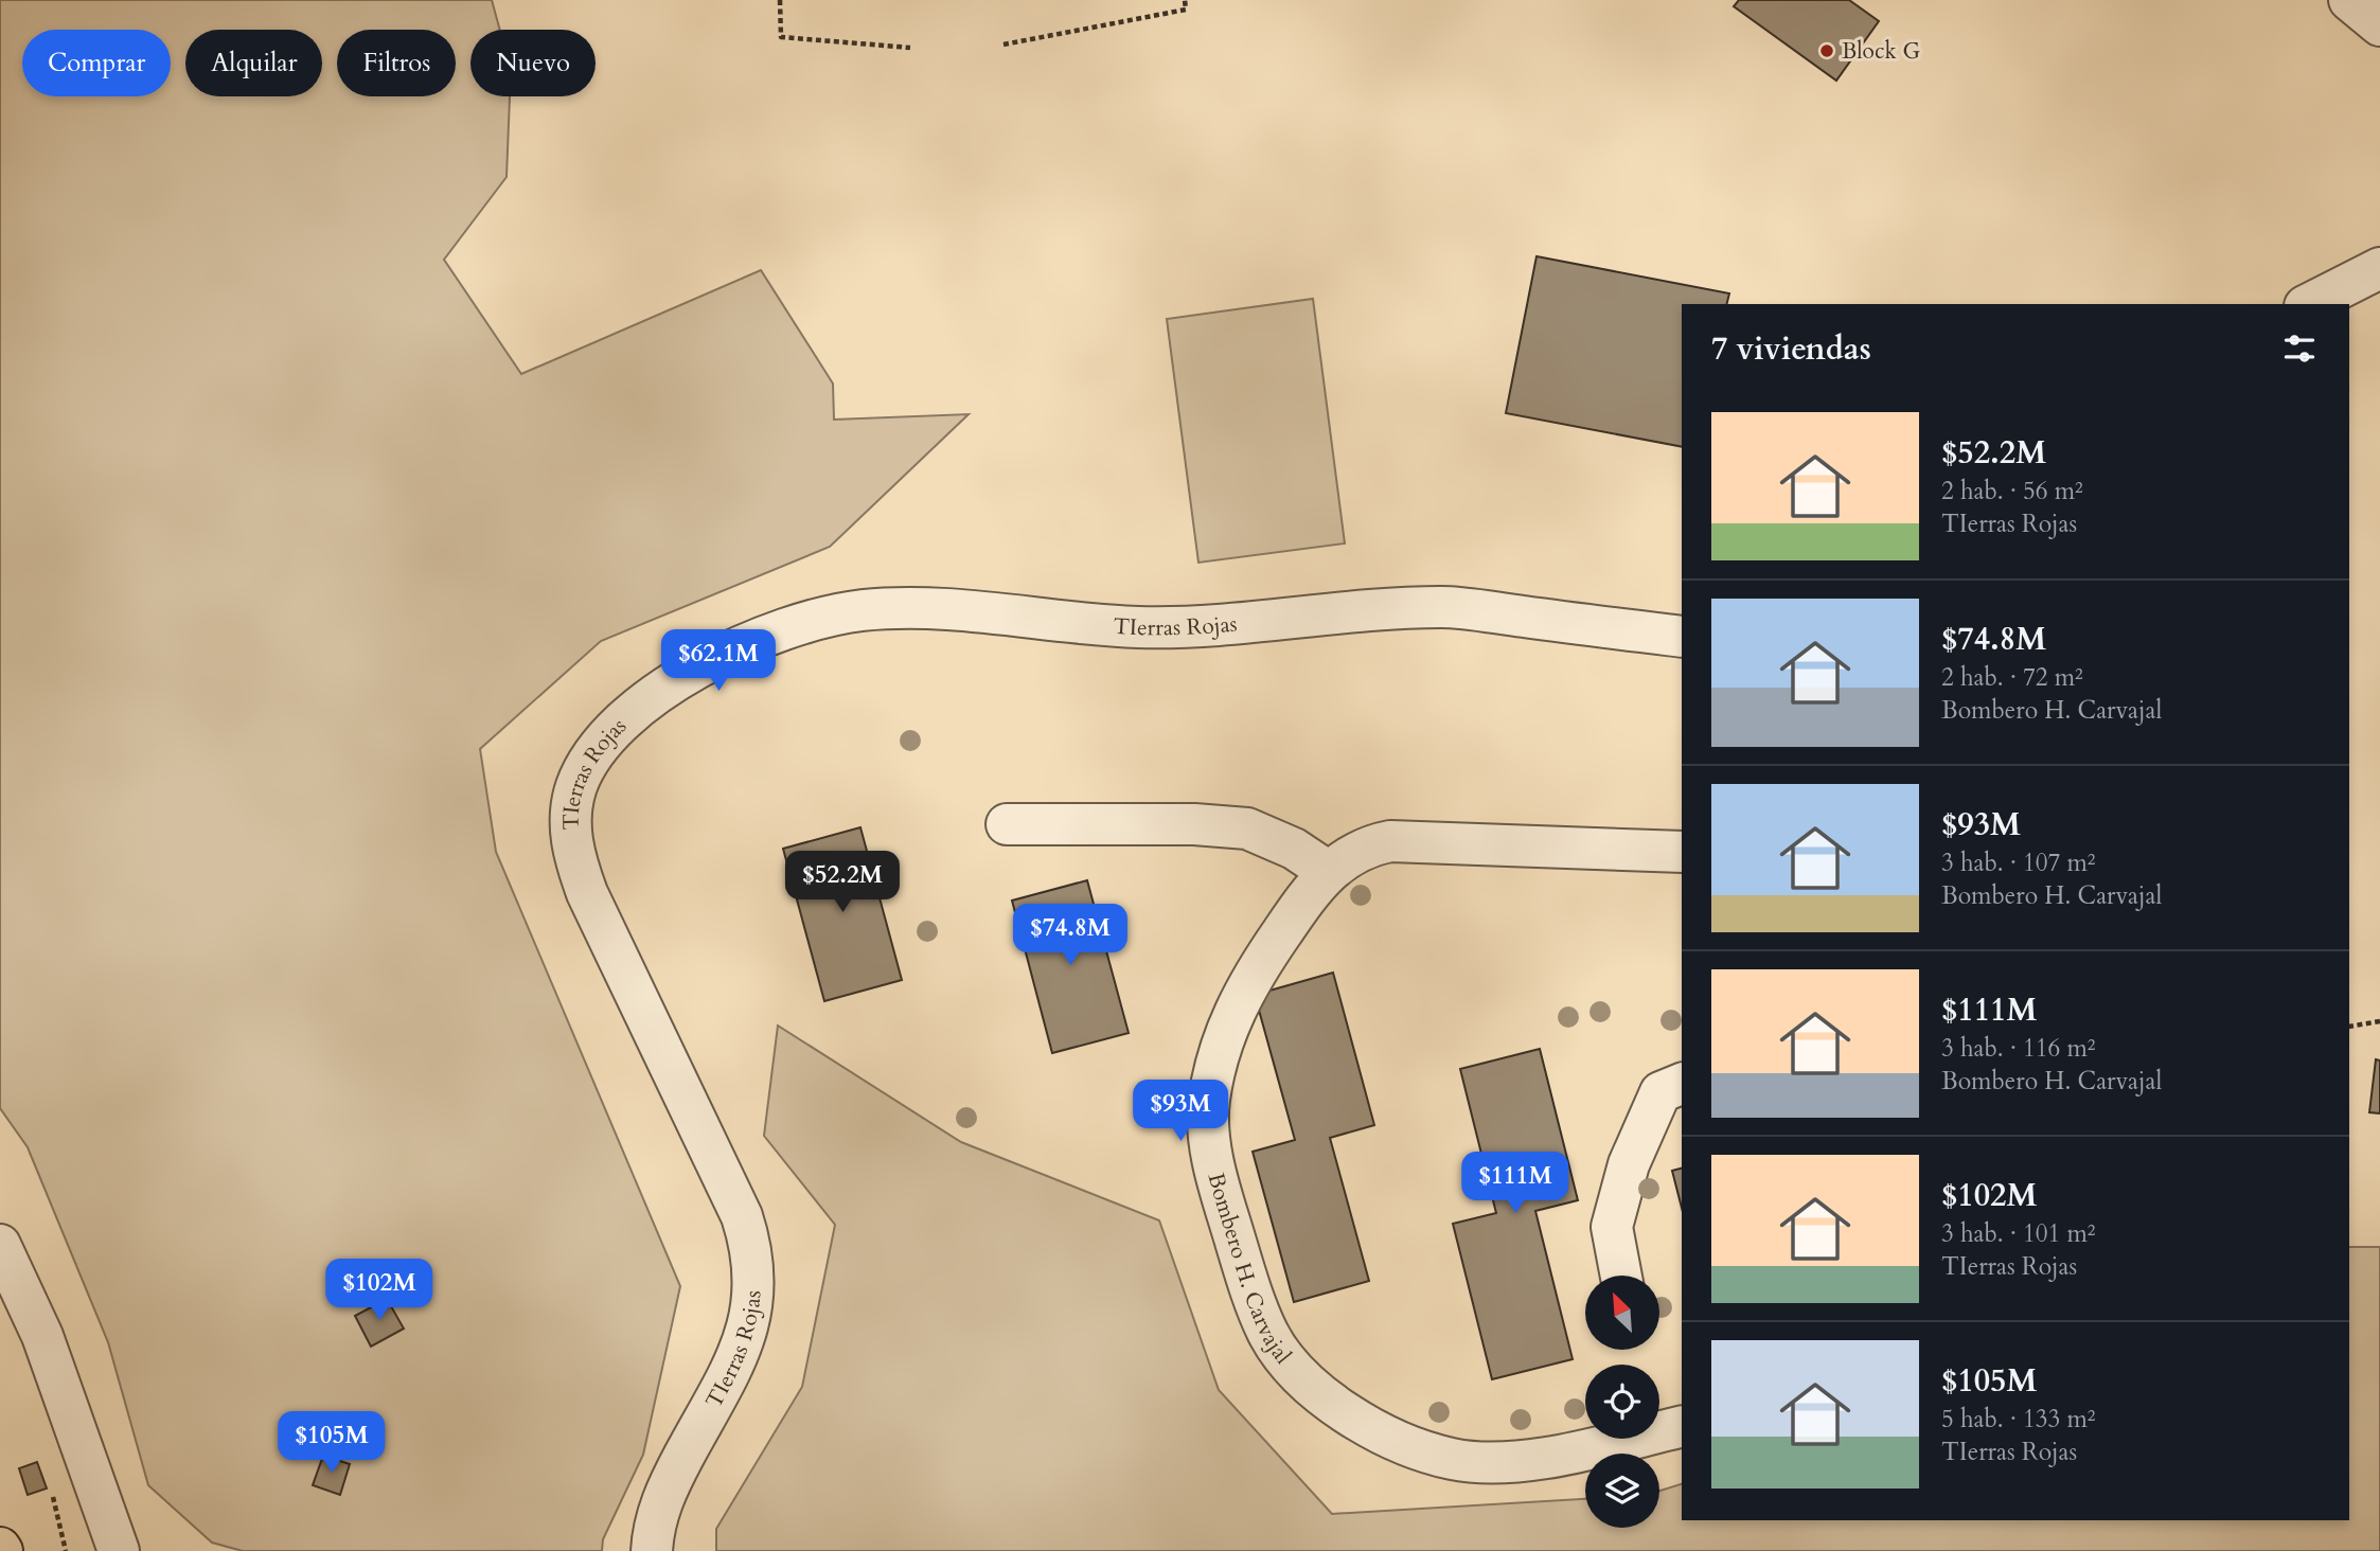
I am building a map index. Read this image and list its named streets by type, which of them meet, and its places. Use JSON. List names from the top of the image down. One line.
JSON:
{"streets":{"street":["TIerras Rojas","Bombero H. Carvajal"]},"places":["Block G"],"north":"top left","page":{"chip":["Comprar","Alquilar","Filtros","Nuevo"],"heading":"7 viviendas","list":[{"name":"$52.2M","note":"2 hab. · 56 m² · TIerras Rojas"},{"name":"$74.8M","note":"2 hab. · 72 m² · Bombero H. Carvajal"},{"name":"$93M","note":"3 hab. · 107 m² · Bombero H. Carvajal"},{"name":"$111M","note":"3 hab. · 116 m² · Bombero H. Carvajal"},{"name":"$102M","note":"3 hab. · 101 m² · TIerras Rojas"},{"name":"$105M","note":"5 hab. · 133 m² · TIerras Rojas"}],"price":["$62.1M","$52.2M","$74.8M","$93M","$111M","$102M","$105M"]}}
